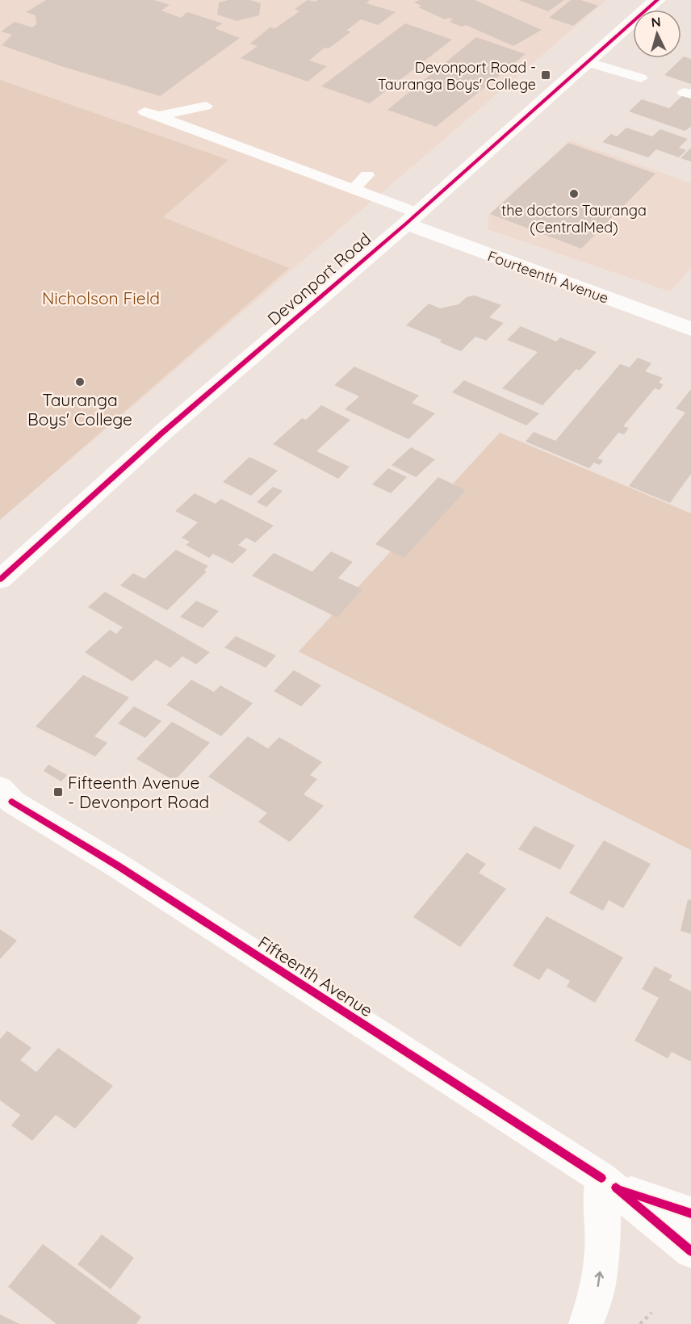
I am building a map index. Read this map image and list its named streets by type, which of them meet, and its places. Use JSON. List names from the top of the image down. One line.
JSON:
{"streets":{"street":["Fourteenth Avenue","Devonport Road","Fifteenth Avenue"]},"crossings":[["Fourteenth Avenue","Devonport Road"]],"parks":["Nicholson Field"],"places":{"transit":["Devonport Road - Tauranga Boys' College","Fifteenth Avenue - Devonport Road"],"other":["the doctors Tauranga (CentralMed)","Tauranga Boys' College"]},"north":"top"}
